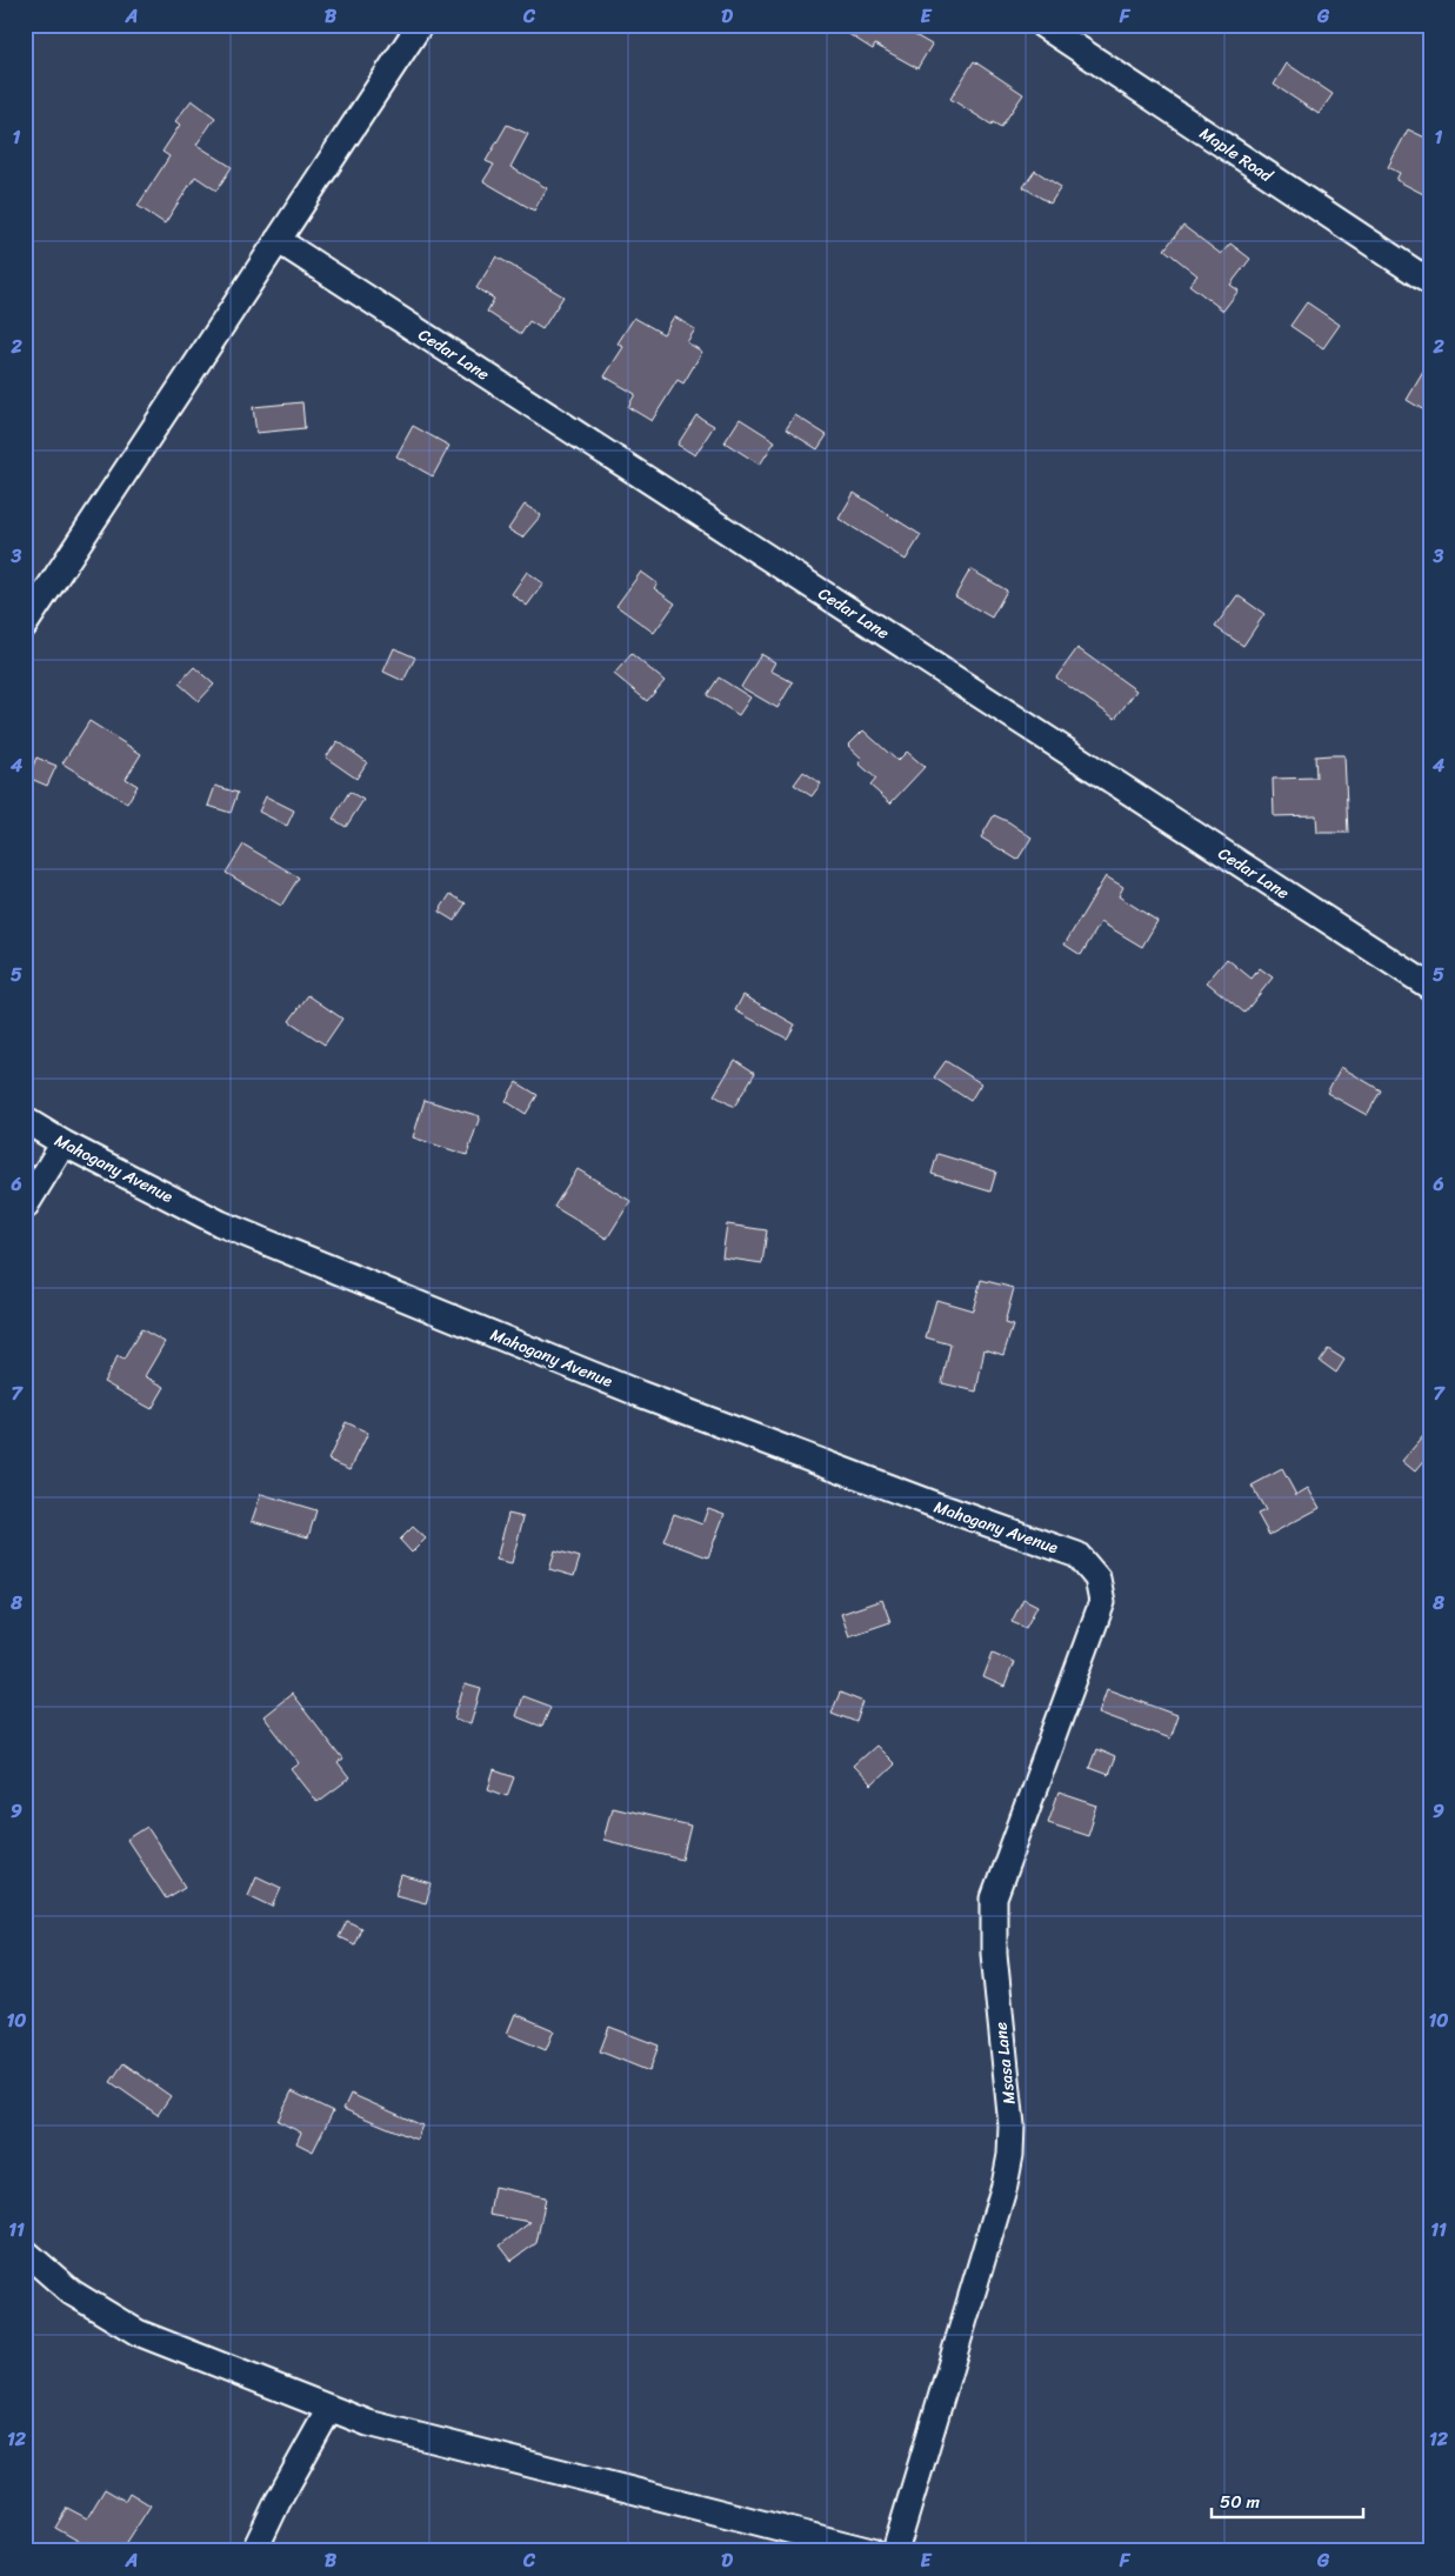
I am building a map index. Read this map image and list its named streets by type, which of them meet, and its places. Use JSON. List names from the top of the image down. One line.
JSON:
{"streets":{"street":["Maple Road","Cedar Lane","Mahogany Avenue","Msasa Lane"]},"crossings":[["Mahogany Avenue","Msasa Lane"]],"scale_bar":"50 m","grid":{"columns":["A","B","C","D","E","F","G"],"rows":["1","2","3","4","5","6","7","8","9","10","11","12"]}}
